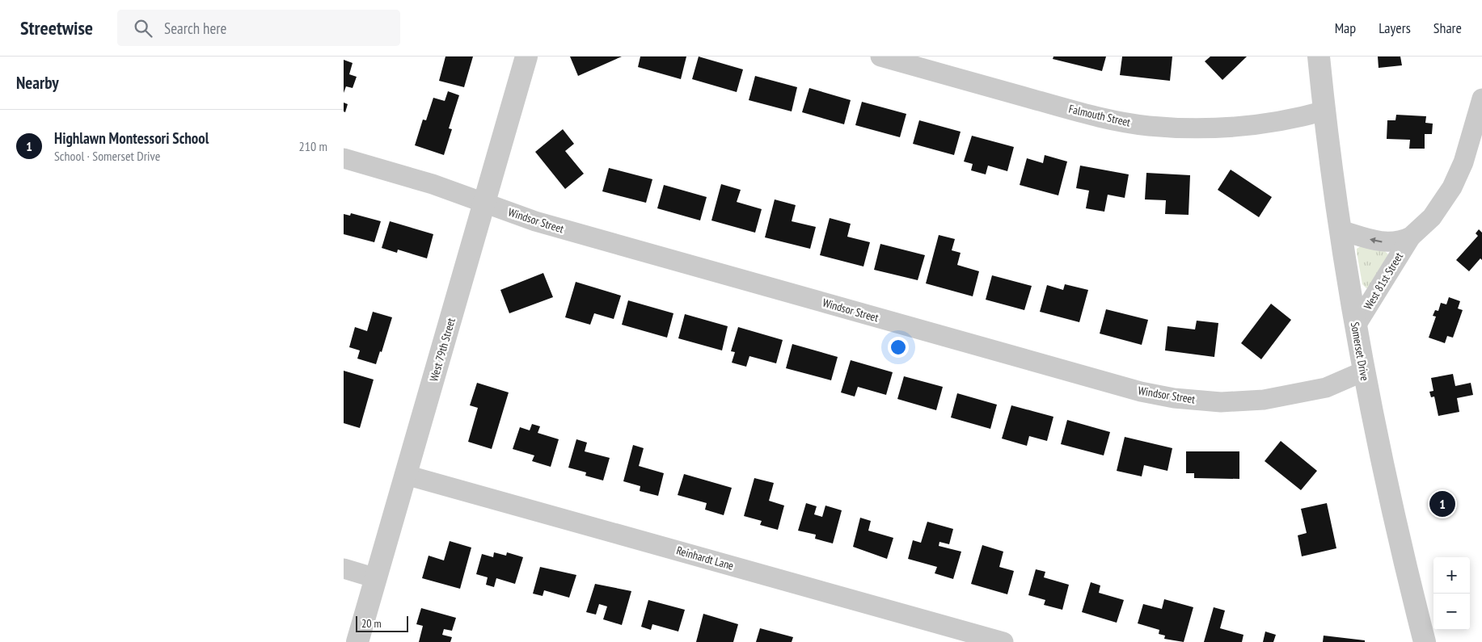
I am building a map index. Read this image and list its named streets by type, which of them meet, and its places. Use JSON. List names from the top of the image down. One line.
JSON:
{"streets":{"street":["Falmouth Street","Windsor Street","West 81st Street","West 79th Street","Somerset Drive","Reinhardt Lane"]},"crossings":[["Falmouth Street","Somerset Drive"],["Windsor Street","West 79th Street"],["Windsor Street","Somerset Drive"],["West 81st Street","Somerset Drive"],["West 79th Street","Reinhardt Lane"]],"scale_bar":"20 m","page":{"header":"Streetwise","search":"Search here","nav":["Map","Layers","Share"],"heading":"Nearby","list":[{"mark":"1","name":"Highlawn Montessori School","note":"School · Somerset Drive","value":"210 m"}],"pins":"1","map_buttons":["+","−"],"scale":"20 m"}}
